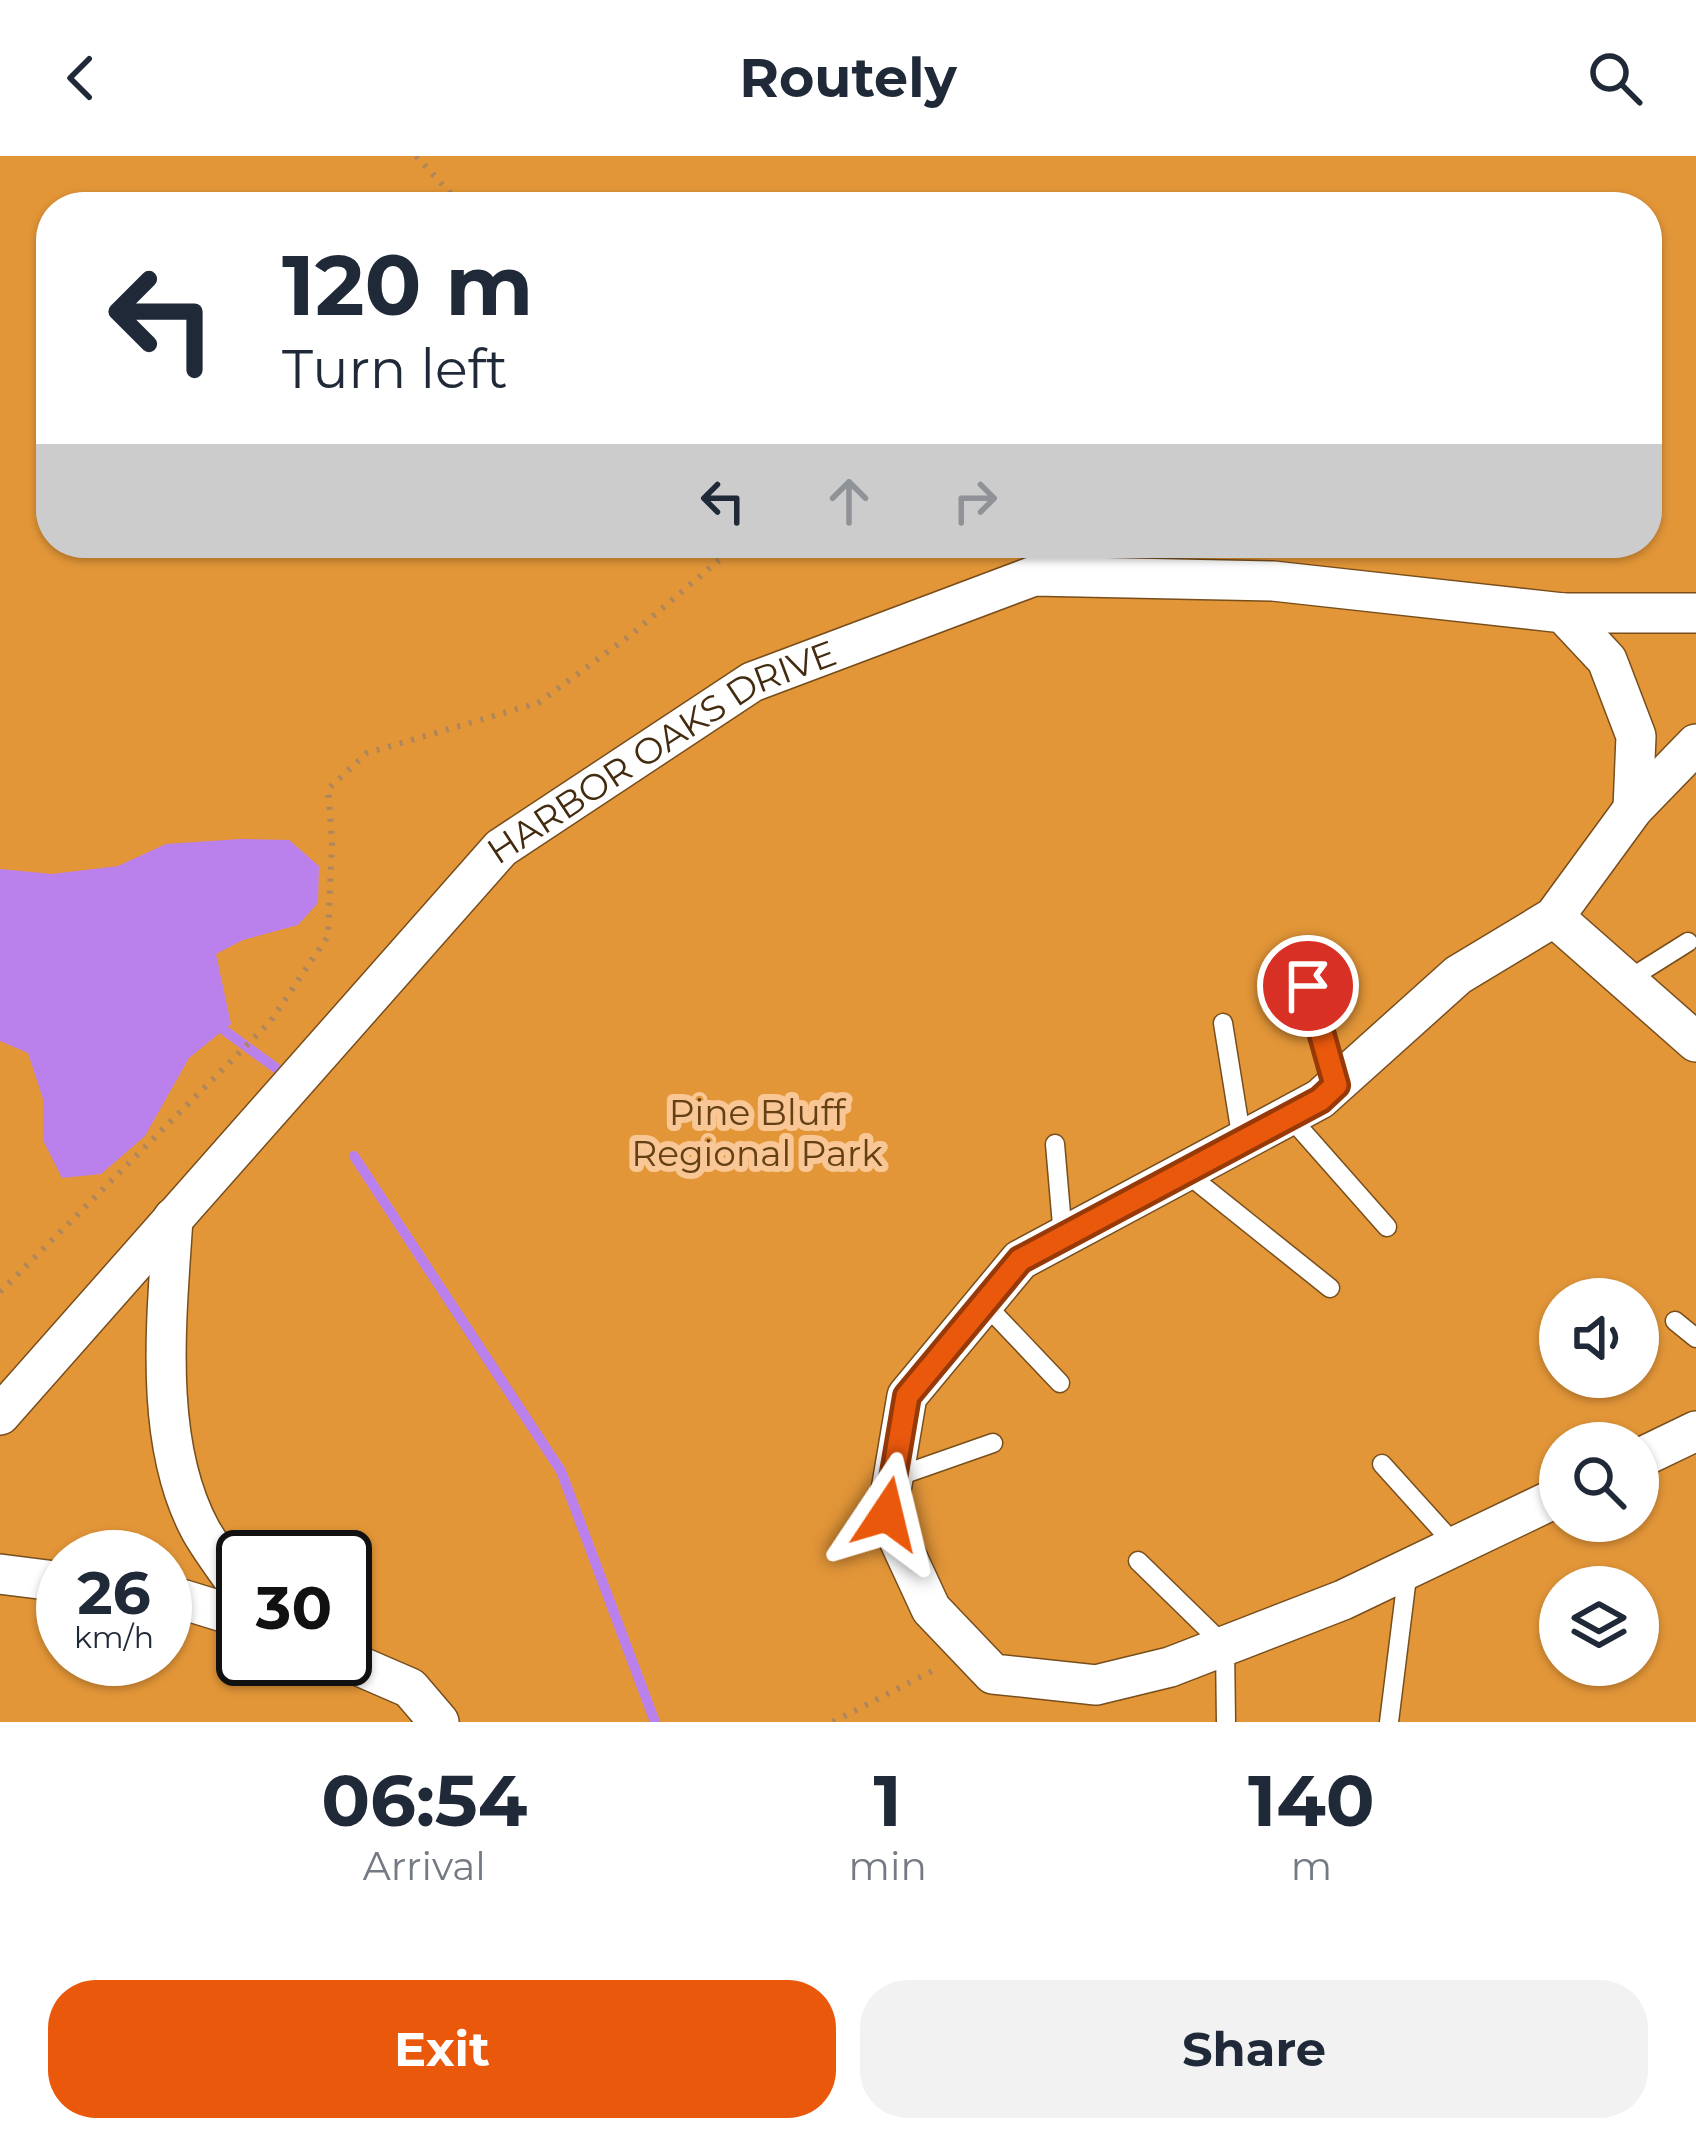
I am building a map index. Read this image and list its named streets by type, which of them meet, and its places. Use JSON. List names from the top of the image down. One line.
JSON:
{"streets":{"street":["HARBOR OAKS DRIVE"]},"parks":["Pine Bluff Regional Park"],"page":{"header":"Routely","turn":["120 m","Turn left"],"speed":"26 km/h","limit":"30","eta":["06:54","Arrival","1","min","140","m"],"buttons":["Exit","Share"]}}
